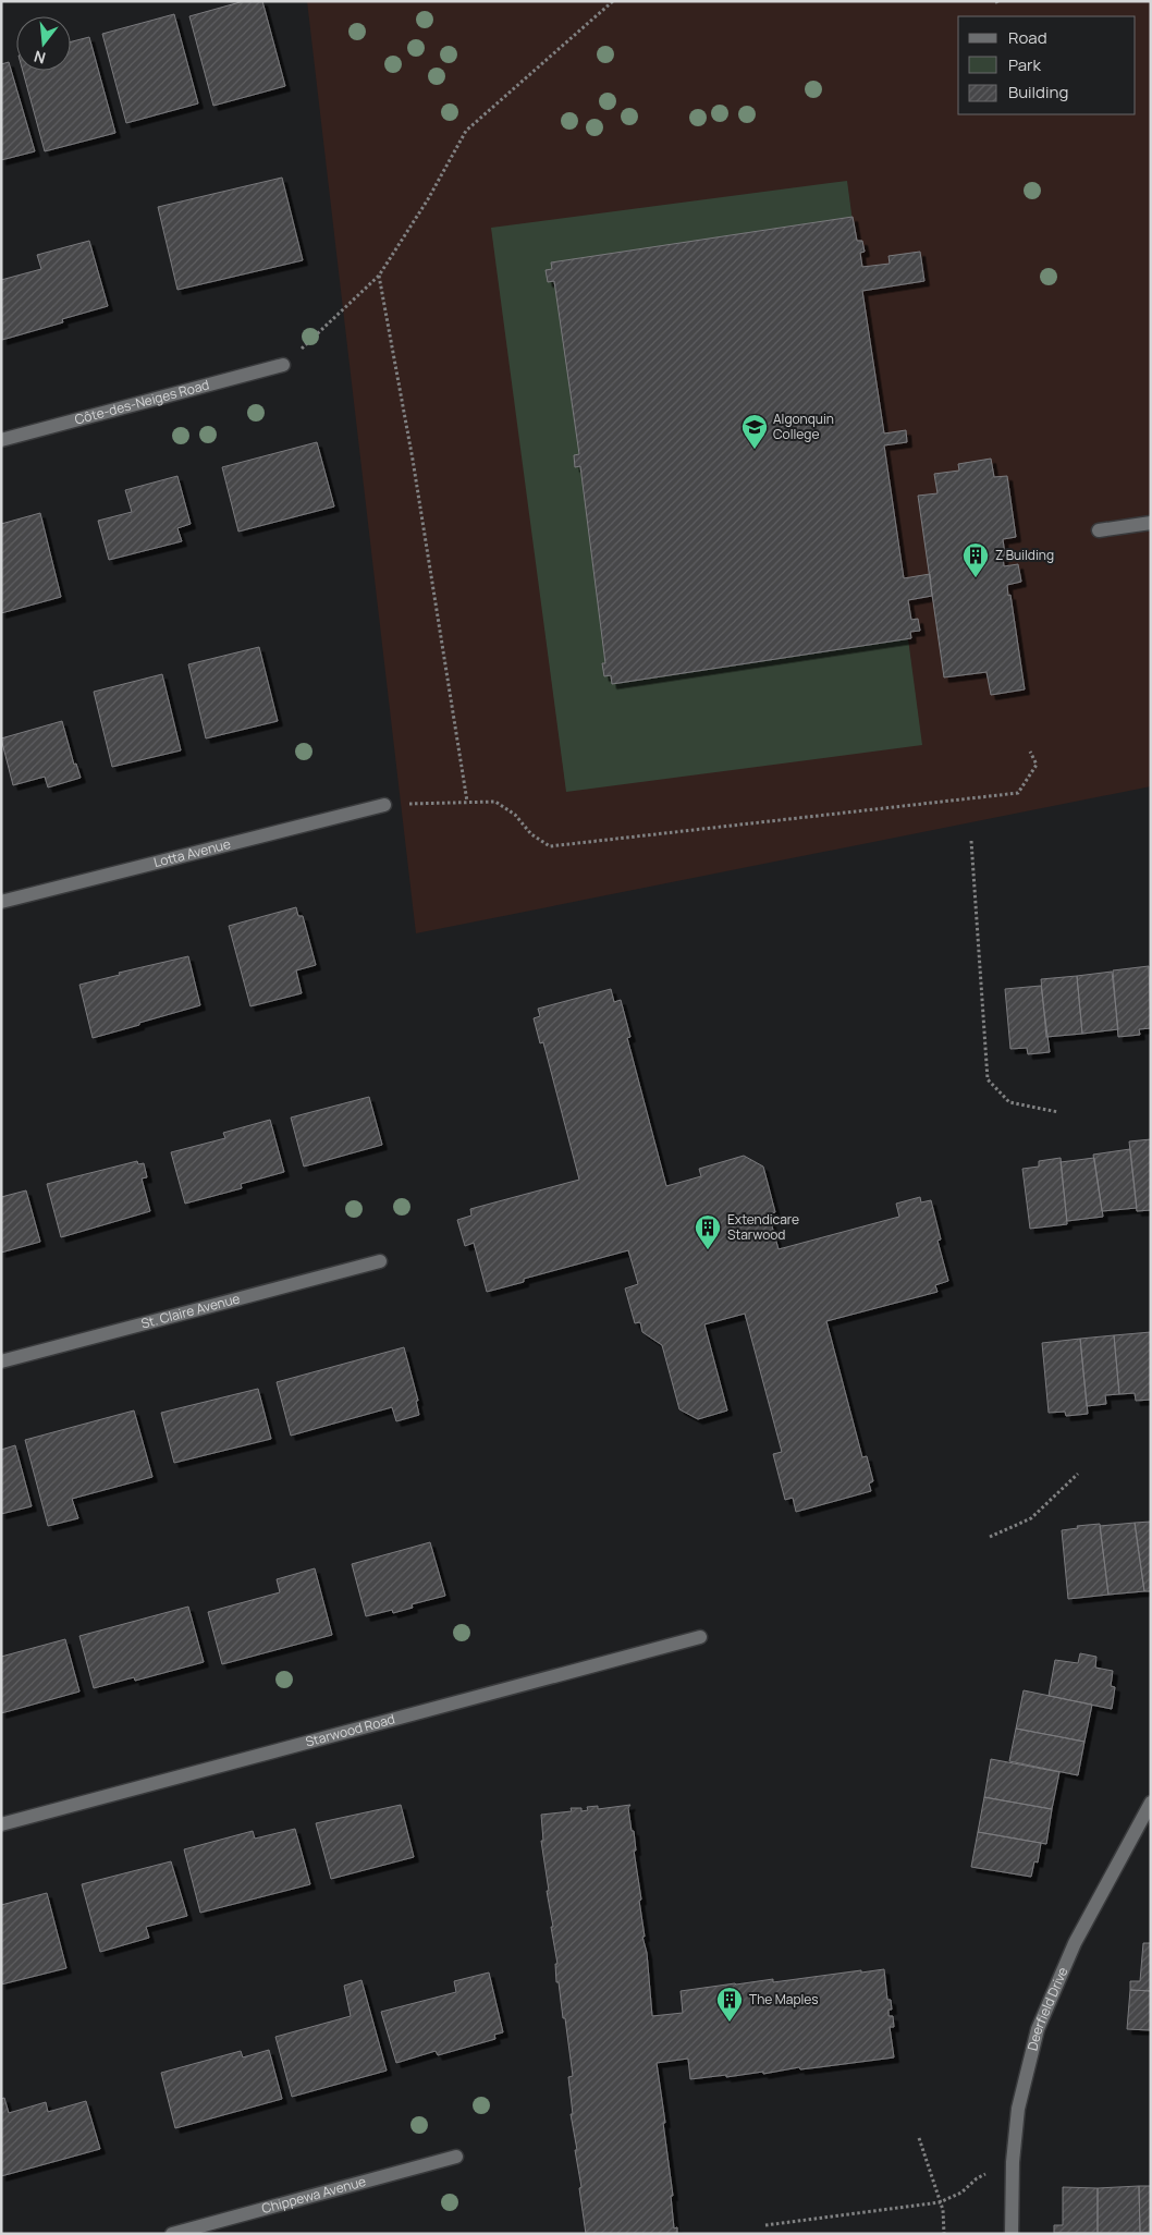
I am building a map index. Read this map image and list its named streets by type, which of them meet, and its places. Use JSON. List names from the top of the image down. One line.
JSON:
{"streets":{"street":["Côte-des-Neiges Road","Lotta Avenue","St. Claire Avenue","Starwood Road","Deerfield Drive","Chippewa Avenue"]},"places":{"school or university":["Algonquin College"],"building":["Z Building","Extendicare Starwood","The Maples"]},"legend":["Road","Park","Building"],"north":"bottom"}
